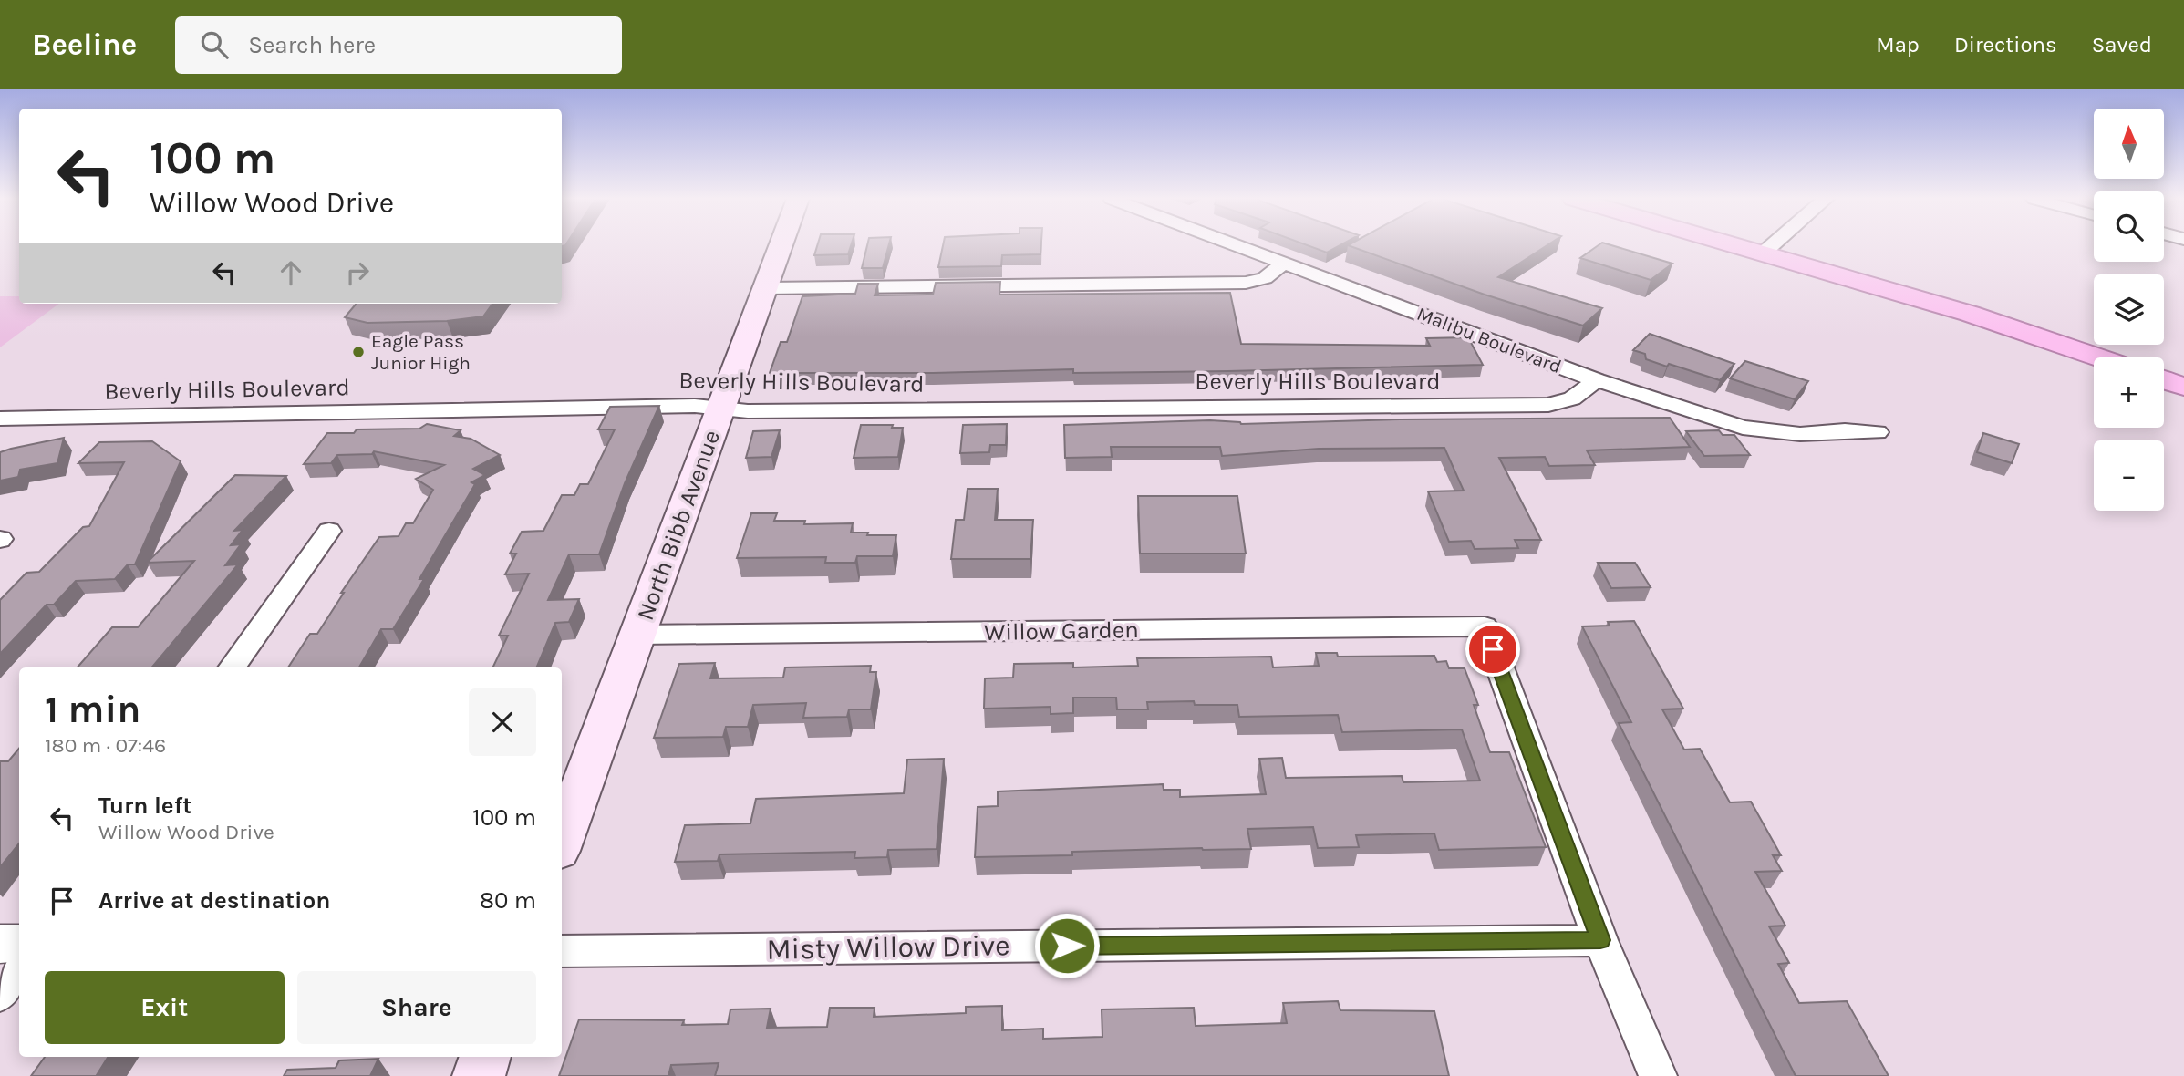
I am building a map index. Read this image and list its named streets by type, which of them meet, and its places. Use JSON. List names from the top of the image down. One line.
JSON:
{"streets":{"main road":["North Bibb Avenue"],"street":["Malibu Boulevard","Beverly Hills Boulevard","Willow Garden","Misty Willow Drive"]},"crossings":[["Malibu Boulevard","Beverly Hills Boulevard"],["Beverly Hills Boulevard","North Bibb Avenue"],["North Bibb Avenue","Willow Garden"],["Willow Garden","Misty Willow Drive"]],"places":["Eagle Pass Junior High"],"north":"top","page":{"header":"Beeline","search":"Search here","nav":["Map","Directions","Saved"],"map_buttons":["+","−"],"turn":["100 m","Willow Wood Drive"],"heading":["1 min","180 m · 07:46"],"list":[{"name":"Turn left","note":"Willow Wood Drive","value":"100 m"},{"name":"Arrive at destination","value":"80 m"}],"buttons":["Exit","Share"]}}
